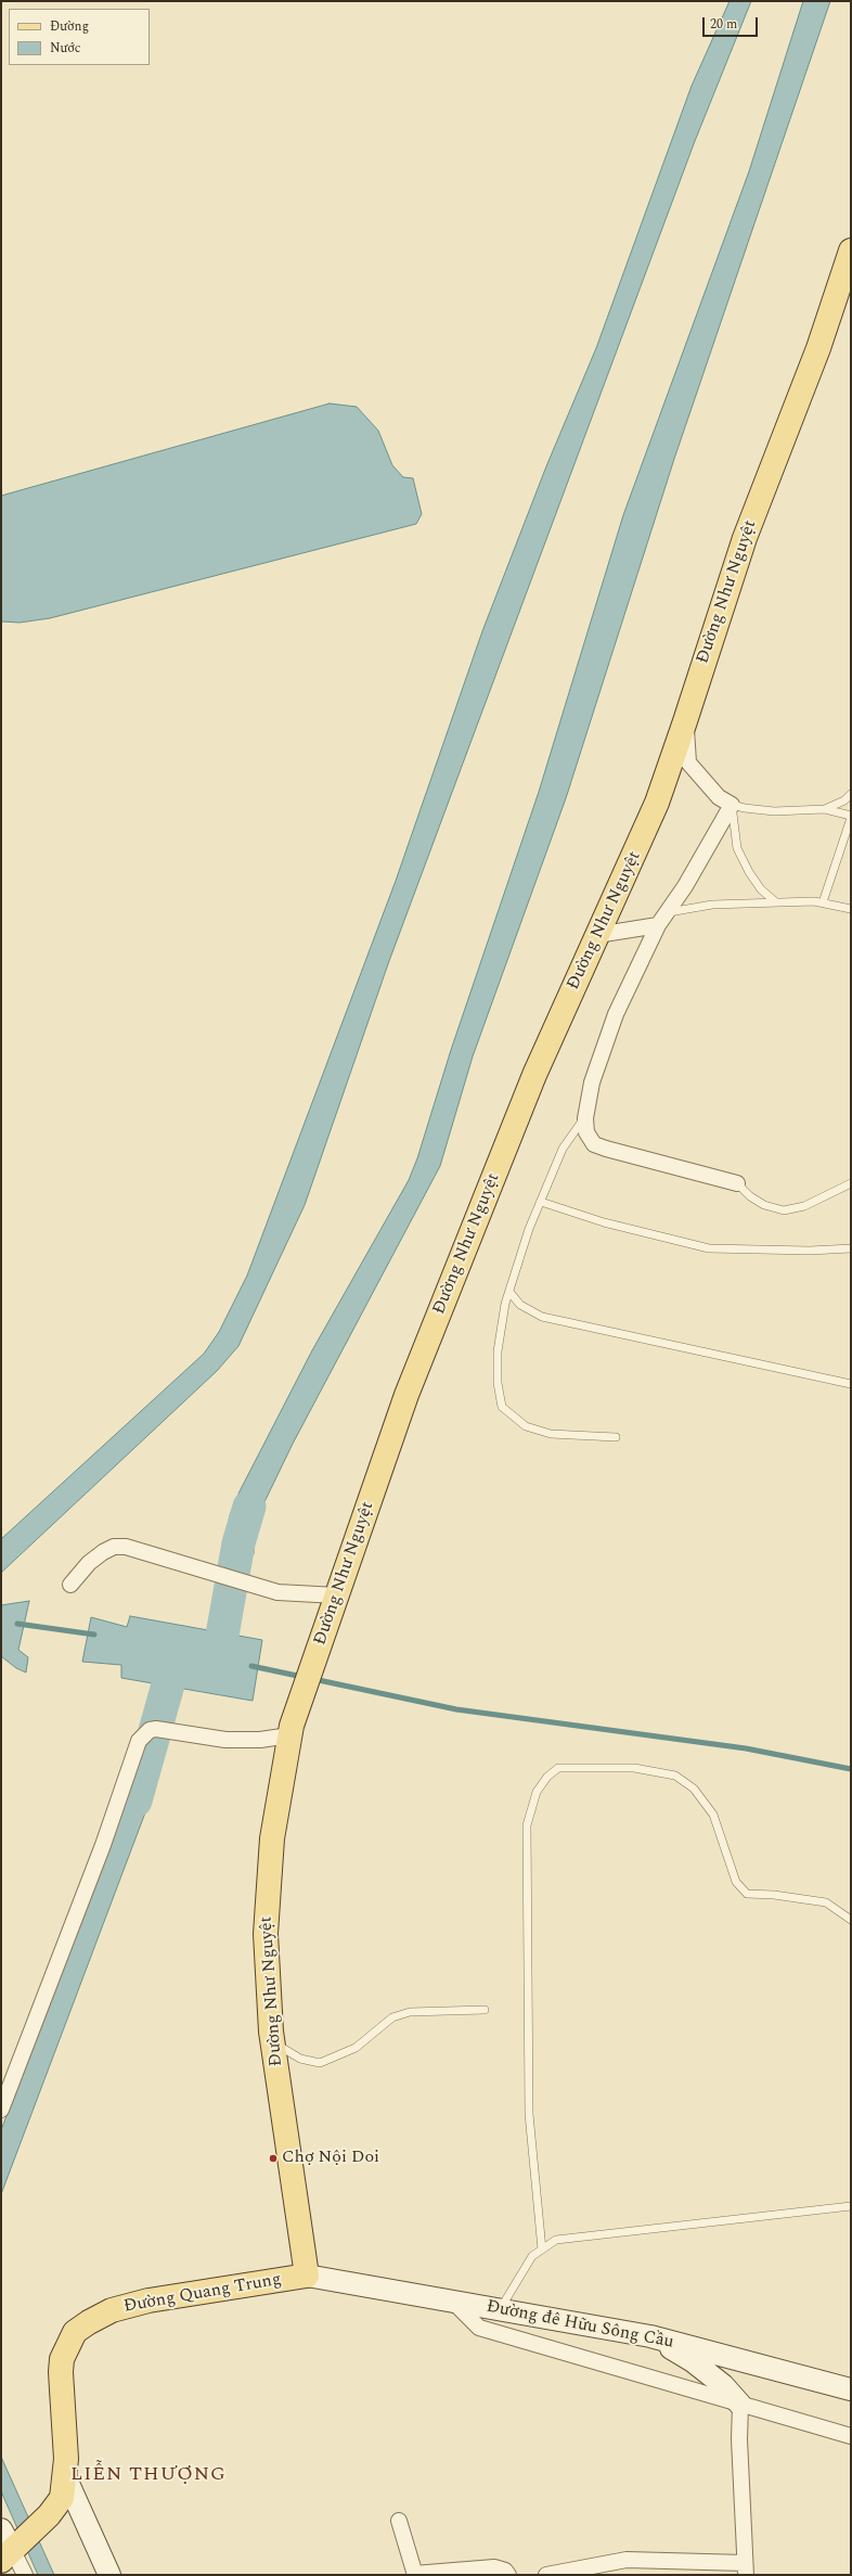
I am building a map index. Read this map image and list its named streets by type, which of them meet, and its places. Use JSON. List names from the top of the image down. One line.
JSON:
{"streets":{"main road":["Đường Như Nguyệt","Đường Quang Trung","Đường đê Hữu Sông Cầu"]},"crossings":[["Đường Như Nguyệt","Đường Quang Trung"],["Đường Như Nguyệt","Đường đê Hữu Sông Cầu"],["Đường Quang Trung","Đường đê Hữu Sông Cầu"]],"districts":["LIỄN THƯỢNG"],"places":["Chợ Nội Doi"],"legend":["Đường","Nước"],"scale_bar":"20 m"}
